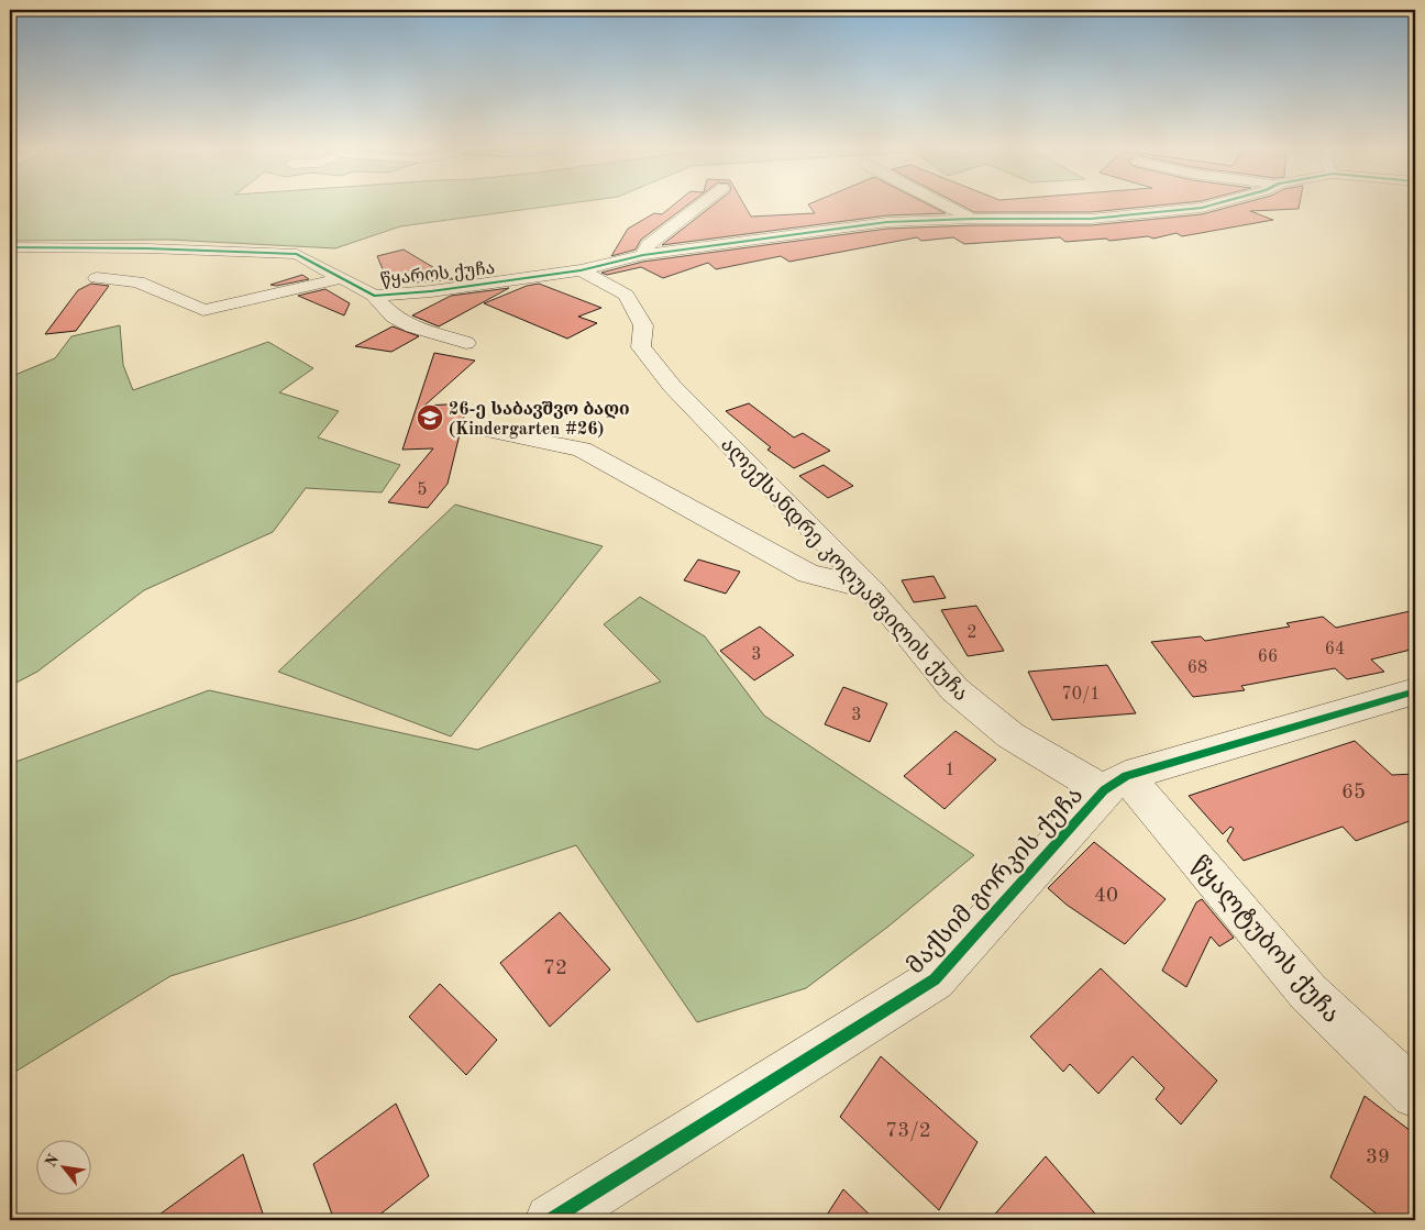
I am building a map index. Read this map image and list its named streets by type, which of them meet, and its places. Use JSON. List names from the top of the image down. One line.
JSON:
{"streets":{"street":["წყაროს ქუჩა","ალექსანდრე კოღუაშვილის ქუჩა","მაქსიმ გორკის ქუჩა","წყალტუბოს ქუჩა"]},"crossings":[["წყაროს ქუჩა","ალექსანდრე კოღუაშვილის ქუჩა"],["ალექსანდრე კოღუაშვილის ქუჩა","მაქსიმ გორკის ქუჩა"],["ალექსანდრე კოღუაშვილის ქუჩა","წყალტუბოს ქუჩა"],["მაქსიმ გორკის ქუჩა","წყალტუბოს ქუჩა"]],"places":{"school or university":["26-ე საბავშვო ბაღი (Kindergarten #26)"]},"house_numbers":["5","2","64","3","66","68","70/1","3","1","65","40","72","73/2","39"],"north":"top left"}
